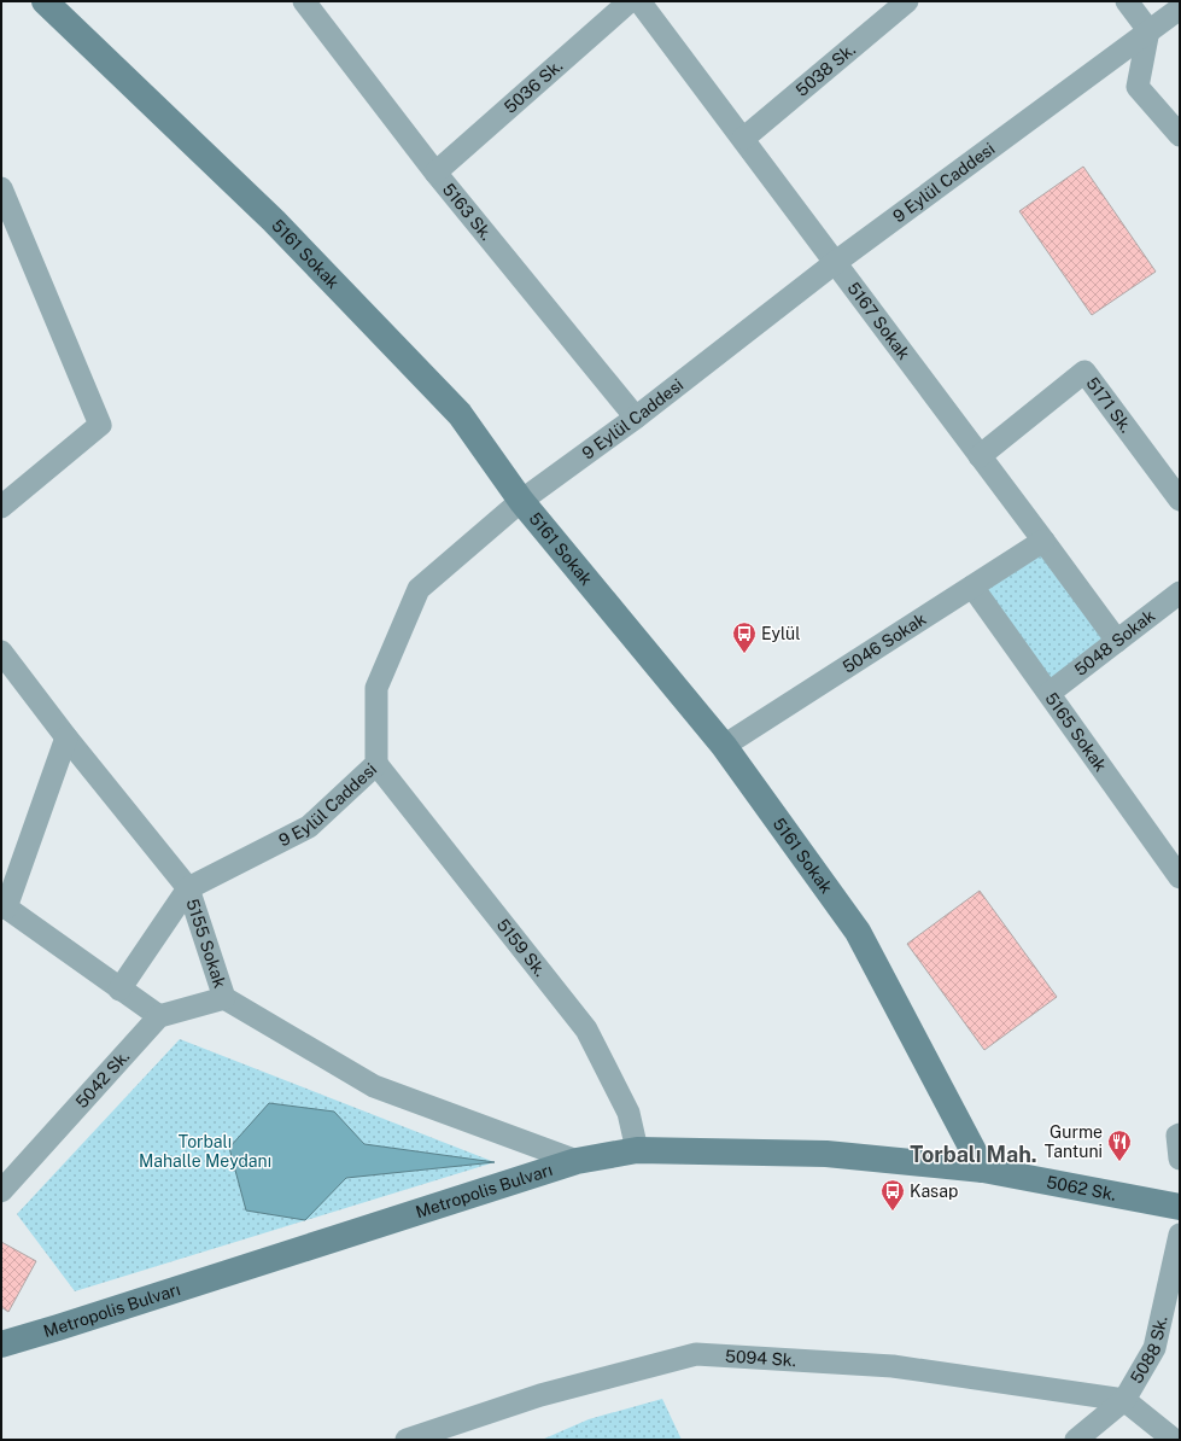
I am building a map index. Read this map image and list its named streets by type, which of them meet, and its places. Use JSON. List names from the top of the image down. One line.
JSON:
{"streets":{"main road":["5161 Sokak","5062 Sk.","Metropolis Bulvarı"],"street":["5038 Sk.","5036 Sk.","9 Eylül Caddesi","5163 Sk.","5167 Sokak","5171 Sk.","5046 Sokak","5048 Sokak","5165 Sokak","5155 Sokak","5159 Sk.","5042 Sk.","5088 Sk.","5094 Sk."]},"crossings":[["5038 Sk.","5167 Sokak"],["5036 Sk.","5163 Sk."],["9 Eylül Caddesi","5163 Sk."],["9 Eylül Caddesi","5161 Sokak"],["9 Eylül Caddesi","5167 Sokak"],["9 Eylül Caddesi","5155 Sokak"],["9 Eylül Caddesi","5159 Sk."],["5161 Sokak","5046 Sokak"],["5161 Sokak","5062 Sk."],["5161 Sokak","Metropolis Bulvarı"],["5167 Sokak","5171 Sk."],["5167 Sokak","5046 Sokak"],["5167 Sokak","5048 Sokak"],["5046 Sokak","5165 Sokak"],["5048 Sokak","5165 Sokak"],["5155 Sokak","Metropolis Bulvarı"],["5159 Sk.","Metropolis Bulvarı"],["5062 Sk.","Metropolis Bulvarı"],["5088 Sk.","5094 Sk."]],"districts":["Torbalı Mah."],"parks":["Torbalı Mahalle Meydanı"],"places":{"bus stop":["Eylül","Kasap"],"restaurant":["Gurme Tantuni"]}}
